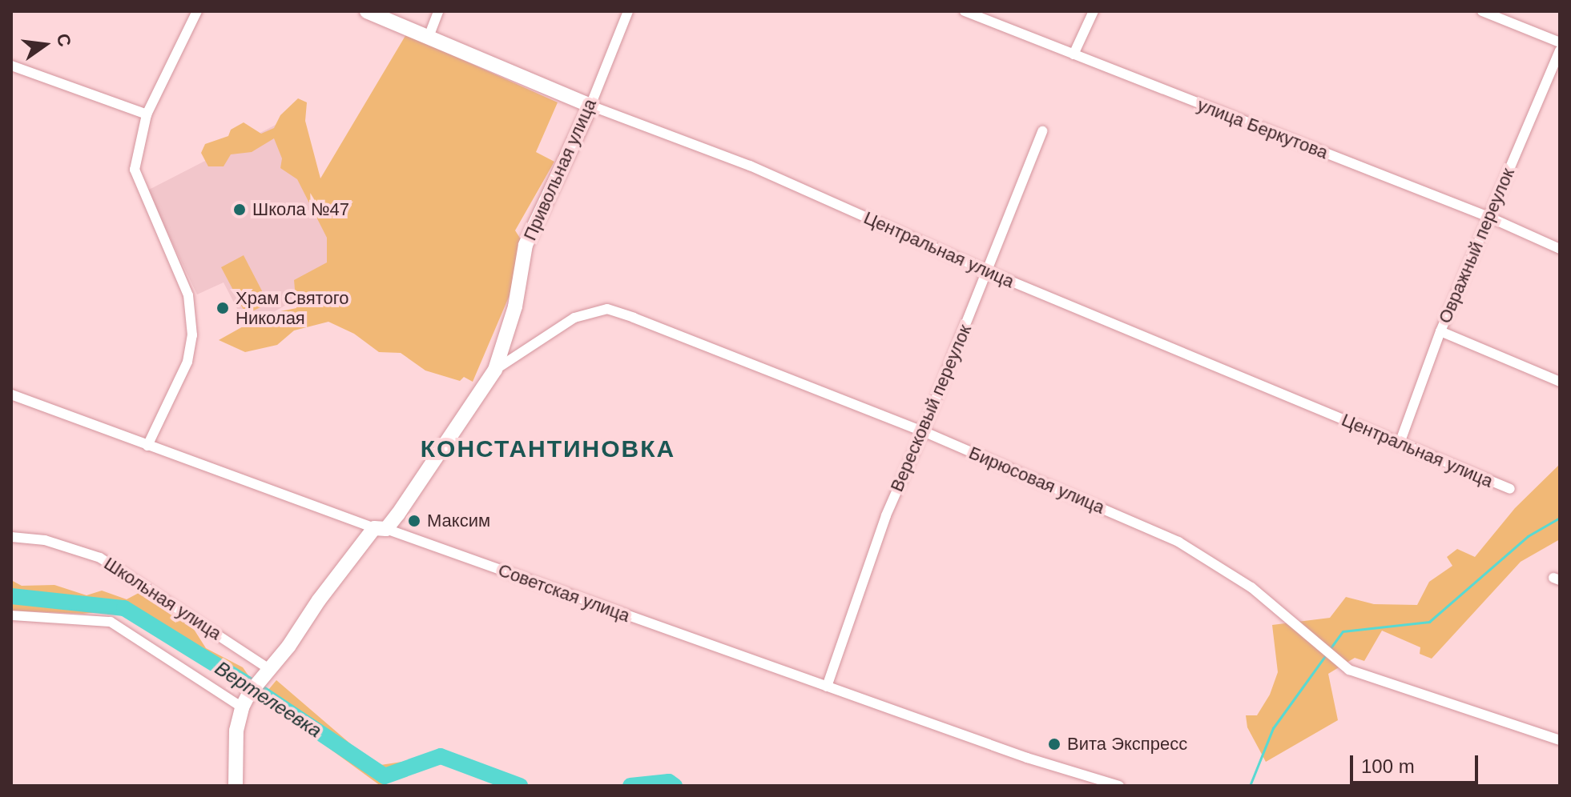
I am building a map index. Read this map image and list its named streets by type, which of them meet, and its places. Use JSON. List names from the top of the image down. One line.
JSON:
{"streets":{"street":["улица Беркутова","Привольная улица","Овражный переулок","Центральная улица","Вересковый переулок","Бирюсовая улица","Советская улица","Школьная улица"]},"crossings":[["улица Беркутова","Овражный переулок"],["Привольная улица","Центральная улица"],["Привольная улица","Бирюсовая улица"],["Привольная улица","Советская улица"],["Привольная улица","Школьная улица"],["Овражный переулок","Центральная улица"],["Центральная улица","Вересковый переулок"],["Вересковый переулок","Бирюсовая улица"],["Вересковый переулок","Советская улица"]],"districts":["КОНСТАНТИНОВКА"],"water":["Вертелеевка"],"places":["Школа №47","Храм Святого Николая","Максим","Вита Экспресс"],"scale_bar":"100 m","north":"right"}
